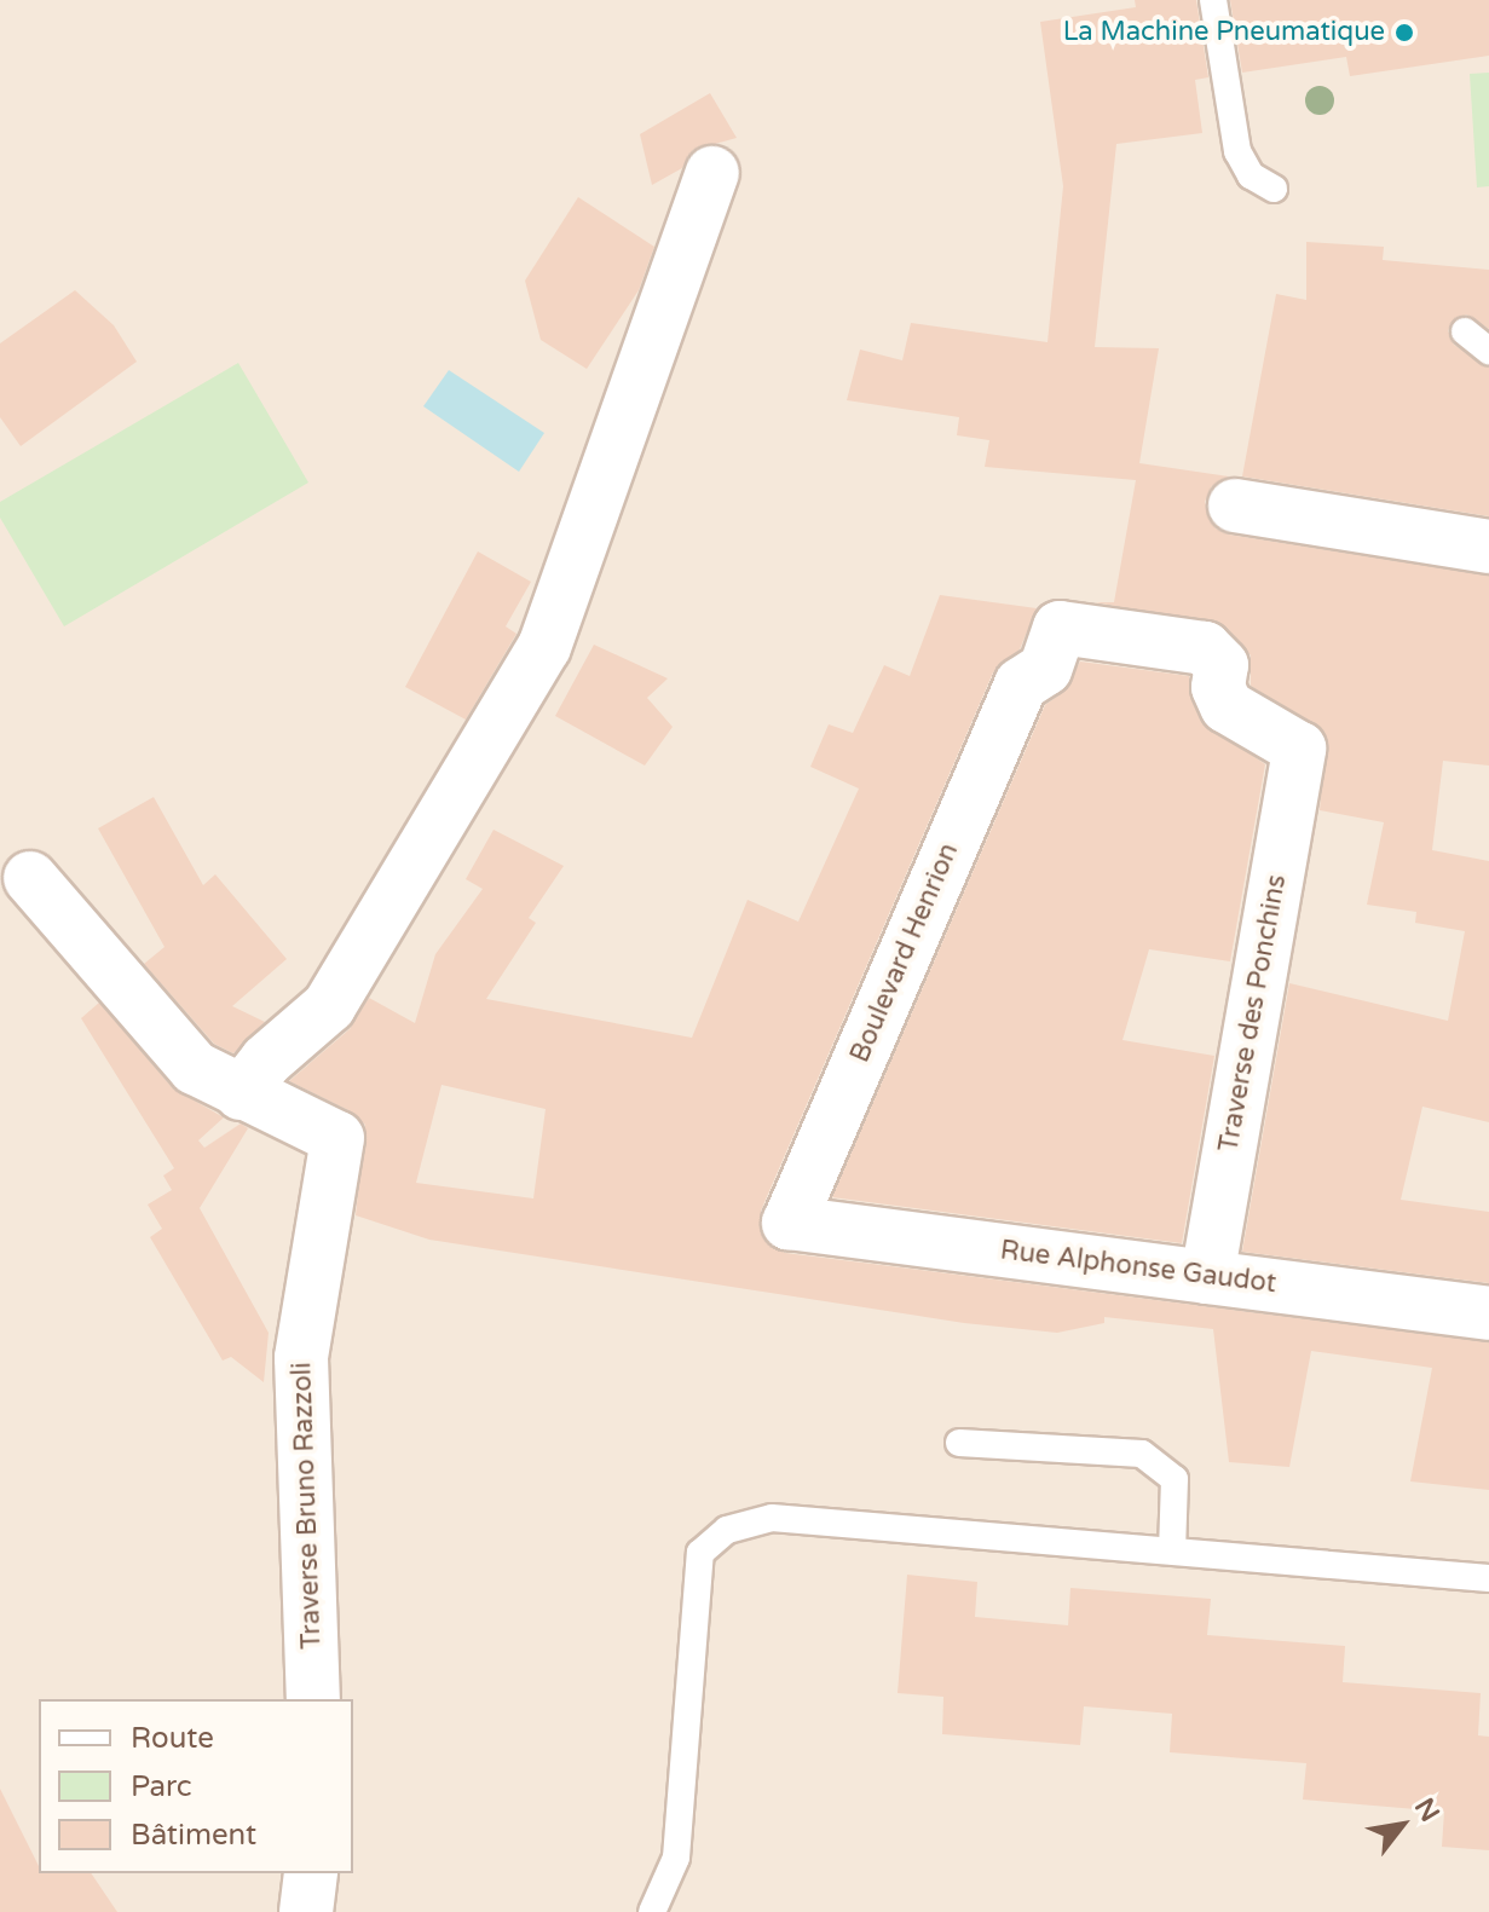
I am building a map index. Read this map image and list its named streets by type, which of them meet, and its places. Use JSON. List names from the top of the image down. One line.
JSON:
{"streets":{"street":["Boulevard Henrion","Traverse des Ponchins","Rue Alphonse Gaudot","Traverse Bruno Razzoli"]},"crossings":[["Boulevard Henrion","Traverse des Ponchins"],["Boulevard Henrion","Rue Alphonse Gaudot"],["Traverse des Ponchins","Rue Alphonse Gaudot"]],"places":["La Machine Pneumatique"],"legend":["Route","Parc","Bâtiment"],"north":"top right"}
